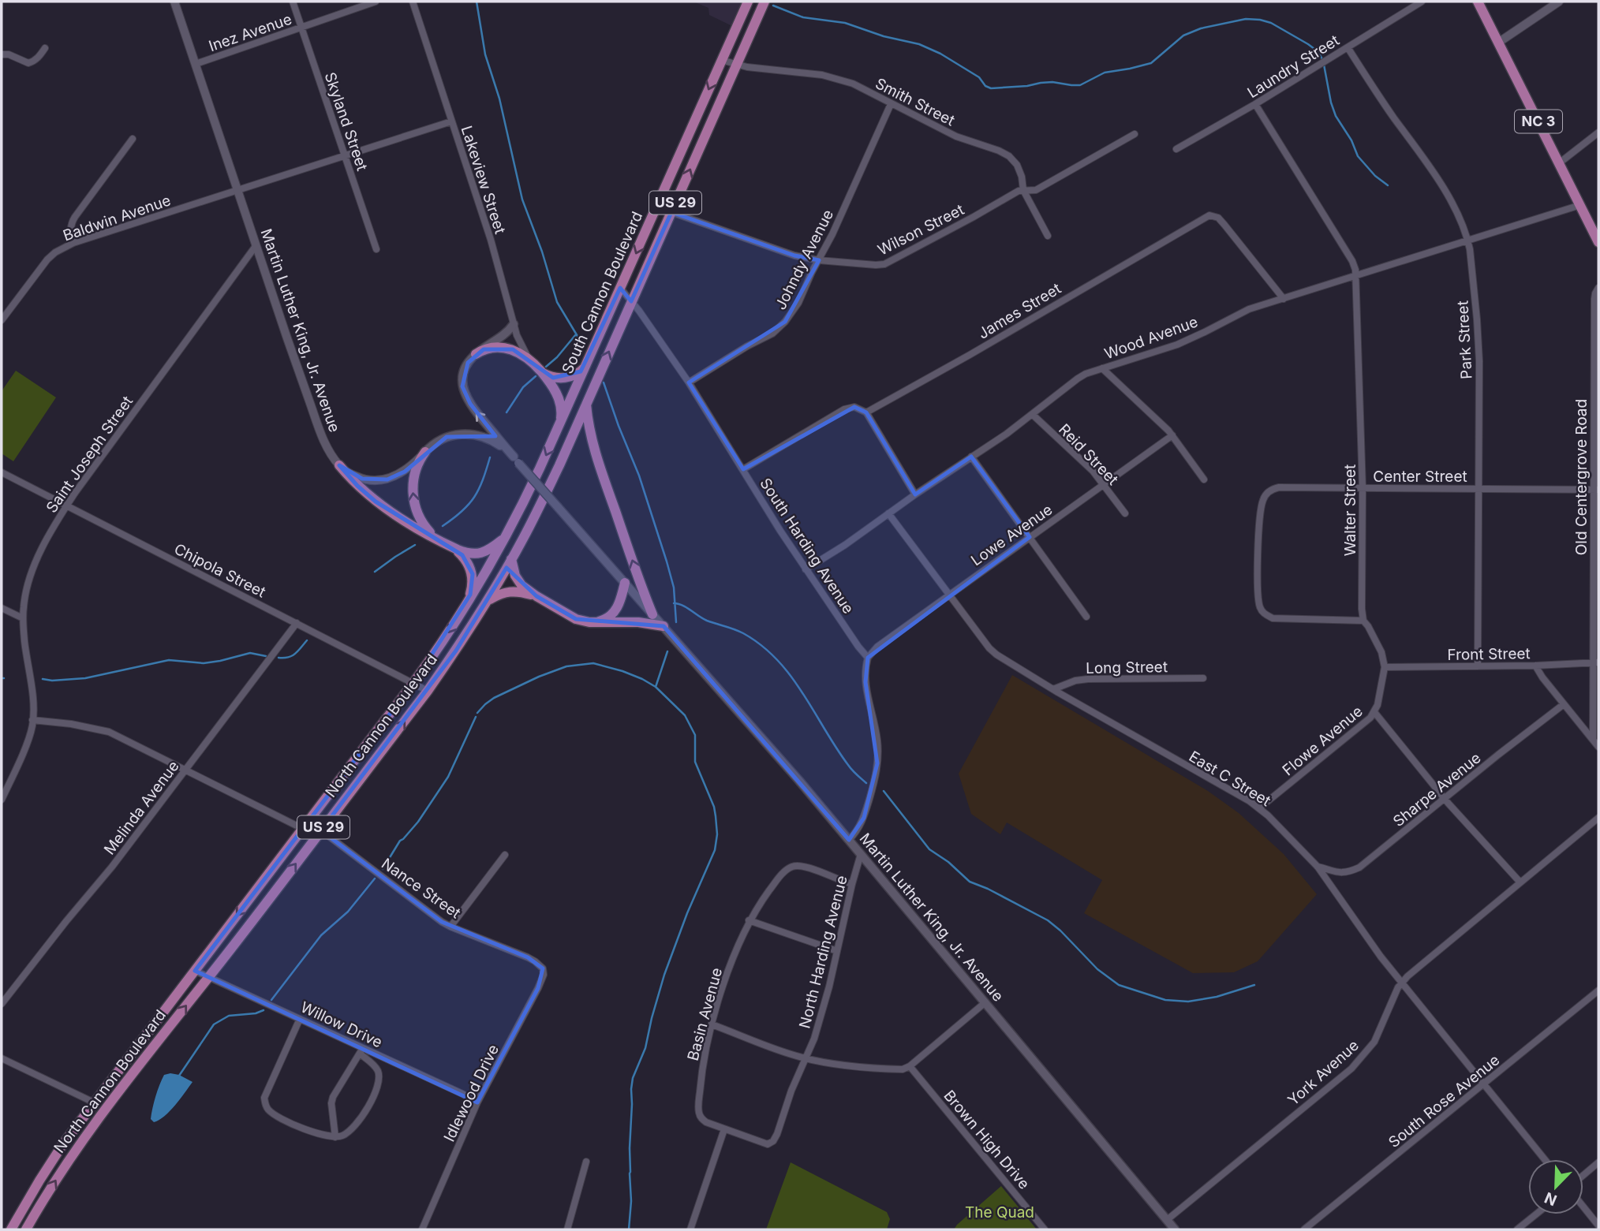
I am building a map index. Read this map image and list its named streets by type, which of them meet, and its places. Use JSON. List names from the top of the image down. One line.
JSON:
{"streets":{"main road":["NC 3","US 29","South Cannon Boulevard","Martin Luther King, Jr. Avenue","North Cannon Boulevard"],"street":["Inez Avenue","Laundry Street","Smith Street","Skyland Street","Lakeview Street","Baldwin Avenue","Wilson Street","Johndy Avenue","James Street","Wood Avenue","Park Street","Saint Joseph Street","Reid Street","Center Street","Old Centergrove Road","Walter Street","Lowe Avenue","South Harding Avenue","Chipola Street","Front Street","Long Street","Flowe Avenue","East C Street","Sharpe Avenue","Melinda Avenue","Nance Street","North Harding Avenue","Basin Avenue","Willow Drive","York Avenue","Idlewood Drive","South Rose Avenue","Brown High Drive"]},"crossings":[["Inez Avenue","Skyland Street"],["Inez Avenue","Martin Luther King, Jr. Avenue"],["Laundry Street","Park Street"],["Laundry Street","Walter Street"],["Smith Street","Wilson Street"],["Smith Street","Johndy Avenue"],["Smith Street","South Cannon Boulevard"],["Skyland Street","Baldwin Avenue"],["NC 3","Wood Avenue"],["Lakeview Street","Baldwin Avenue"],["Baldwin Avenue","Martin Luther King, Jr. Avenue"],["Wilson Street","Johndy Avenue"],["Wilson Street","South Cannon Boulevard"],["Johndy Avenue","South Harding Avenue"],["South Cannon Boulevard","South Harding Avenue"],["South Cannon Boulevard","North Cannon Boulevard"],["James Street","Wood Avenue"],["Martin Luther King, Jr. Avenue","Saint Joseph Street"],["Martin Luther King, Jr. Avenue","North Harding Avenue"],["Martin Luther King, Jr. Avenue","York Avenue"],["Wood Avenue","Park Street"],["Wood Avenue","Reid Street"],["Wood Avenue","Walter Street"],["Wood Avenue","South Harding Avenue"],["Wood Avenue","East C Street"],["Park Street","Center Street"],["Park Street","Front Street"],["Saint Joseph Street","Chipola Street"],["Reid Street","Lowe Avenue"],["Center Street","Old Centergrove Road"],["Center Street","Walter Street"],["Old Centergrove Road","Front Street"],["Walter Street","Front Street"],["Walter Street","Flowe Avenue"],["Lowe Avenue","South Harding Avenue"],["Lowe Avenue","East C Street"],["Chipola Street","North Cannon Boulevard"],["Chipola Street","Melinda Avenue"],["Long Street","East C Street"],["North Cannon Boulevard","Nance Street"],["North Cannon Boulevard","Willow Drive"],["Flowe Avenue","East C Street"],["East C Street","Sharpe Avenue"],["East C Street","York Avenue"],["East C Street","South Rose Avenue"],["Nance Street","Idlewood Drive"],["North Harding Avenue","Basin Avenue"],["Willow Drive","Idlewood Drive"]],"parks":["The Quad"],"north":"bottom left"}
